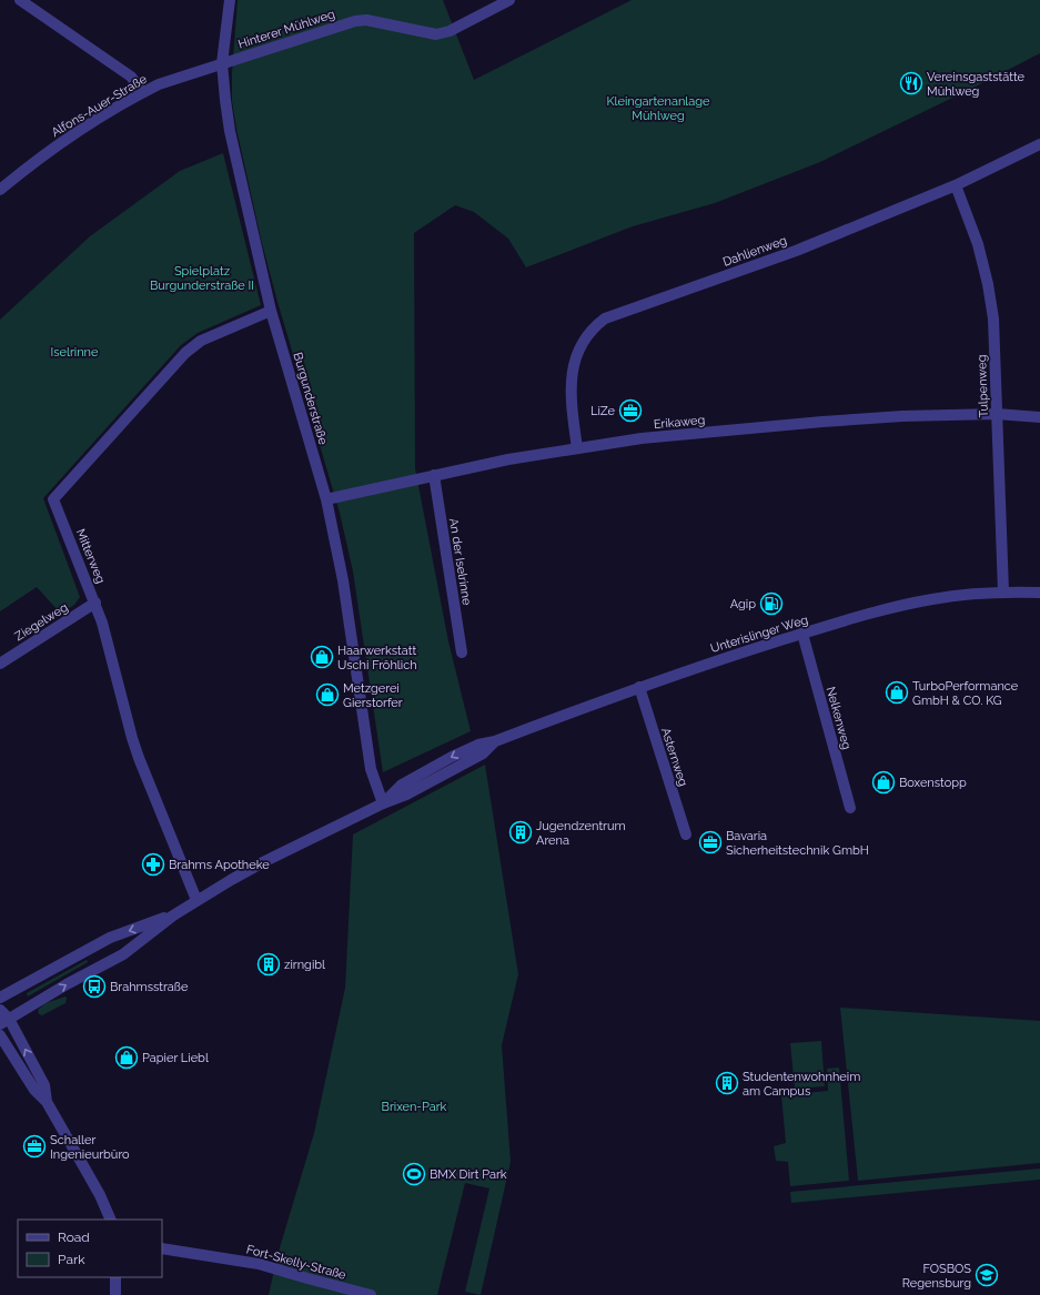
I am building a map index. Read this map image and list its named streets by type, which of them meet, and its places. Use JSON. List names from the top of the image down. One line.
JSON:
{"streets":{"street":["Hinterer Mühlweg","Alfons-Auer-Straße","Dahlienweg","Tulpenweg","Burgunderstraße","Erikaweg","Mitterweg","An der Iselrinne","Ziegelweg","Unterislinger Weg","Nelkenweg","Asternweg","Fort-Skelly-Straße"]},"crossings":[["Hinterer Mühlweg","Alfons-Auer-Straße"],["Hinterer Mühlweg","Burgunderstraße"],["Alfons-Auer-Straße","Burgunderstraße"],["Dahlienweg","Tulpenweg"],["Dahlienweg","Erikaweg"],["Tulpenweg","Erikaweg"],["Tulpenweg","Unterislinger Weg"],["Burgunderstraße","Erikaweg"],["Burgunderstraße","Mitterweg"],["Burgunderstraße","Unterislinger Weg"],["Erikaweg","An der Iselrinne"],["Mitterweg","Ziegelweg"],["Mitterweg","Unterislinger Weg"],["Unterislinger Weg","Nelkenweg"],["Unterislinger Weg","Asternweg"]],"parks":["Kleingartenanlage Mühlweg","Spielplatz Burgunderstraße II","Iselrinne","Brixen-Park"],"places":{"restaurant":["Vereinsgaststätte Mühlweg"],"office":["LiZe","Bavaria Sicherheitstechnik GmbH","Schaller Ingenieurbüro"],"fuel station":["Agip"],"shop":["Haarwerkstatt Uschi Fröhlich","TurboPerformance GmbH & CO. KG","Metzgerei Gierstorfer","Boxenstopp","Papier Liebl"],"building":["Jugendzentrum Arena","zirngibl","Studentenwohnheim am Campus"],"pharmacy":["Brahms Apotheke"],"bus stop":["Brahmsstraße"],"sports":["BMX Dirt Park"],"school or university":["FOSBOS Regensburg"]},"legend":["Road","Park"]}
